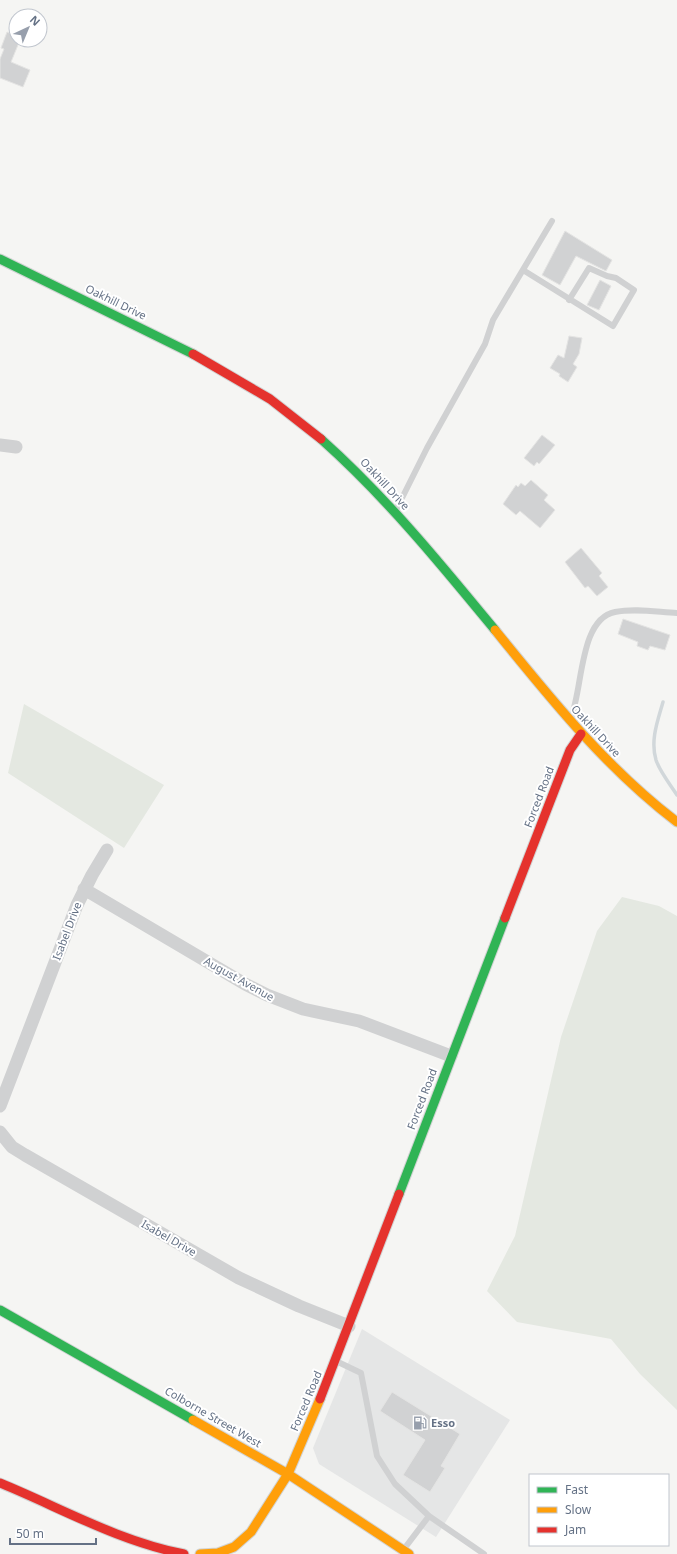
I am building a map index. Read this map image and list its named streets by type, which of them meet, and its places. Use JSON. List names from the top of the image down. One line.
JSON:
{"streets":{"street":["Oakhill Drive","Forced Road","Isabel Drive","August Avenue","Colborne Street West"]},"crossings":[["Oakhill Drive","Forced Road"],["Forced Road","Isabel Drive"],["Forced Road","August Avenue"],["Forced Road","Colborne Street West"],["Isabel Drive","August Avenue"]],"places":{"fuel station":["Esso"]},"legend":["Fast","Slow","Jam"],"scale_bar":"50 m","north":"top right"}
